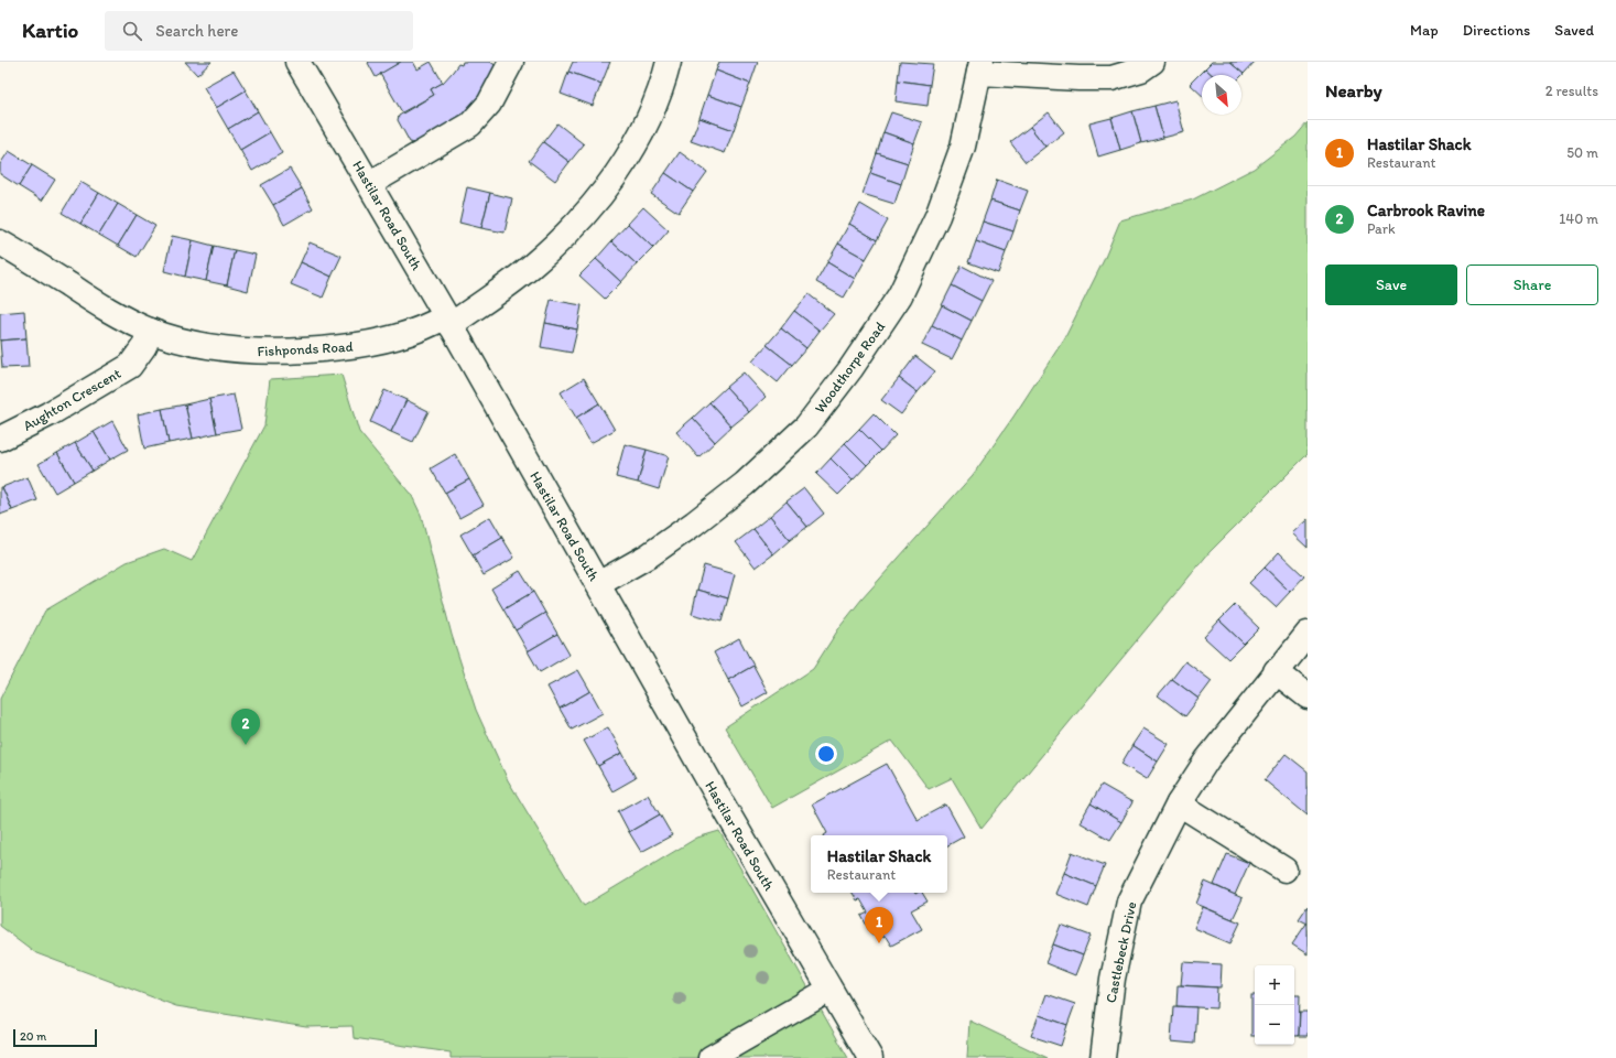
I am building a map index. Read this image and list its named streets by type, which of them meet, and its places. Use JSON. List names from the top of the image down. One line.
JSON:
{"streets":{"street":["Hastilar Road South","Fishponds Road","Woodthorpe Road","Aughton Crescent","Castlebeck Drive"]},"crossings":[["Hastilar Road South","Fishponds Road"],["Hastilar Road South","Woodthorpe Road"],["Fishponds Road","Aughton Crescent"]],"scale_bar":"20 m","north":"bottom right","page":{"header":"Kartio","search":"Search here","nav":["Map","Directions","Saved"],"heading":["Nearby","2 results"],"list":[{"mark":"1","name":"Hastilar Shack","note":"Restaurant","value":"50 m"},{"mark":"2","name":"Carbrook Ravine","note":"Park","value":"140 m"}],"buttons":["Save","Share"],"pins":["2","1"],"popup":["Hastilar Shack","Restaurant"],"map_buttons":["+","−"],"scale":"20 m"}}
